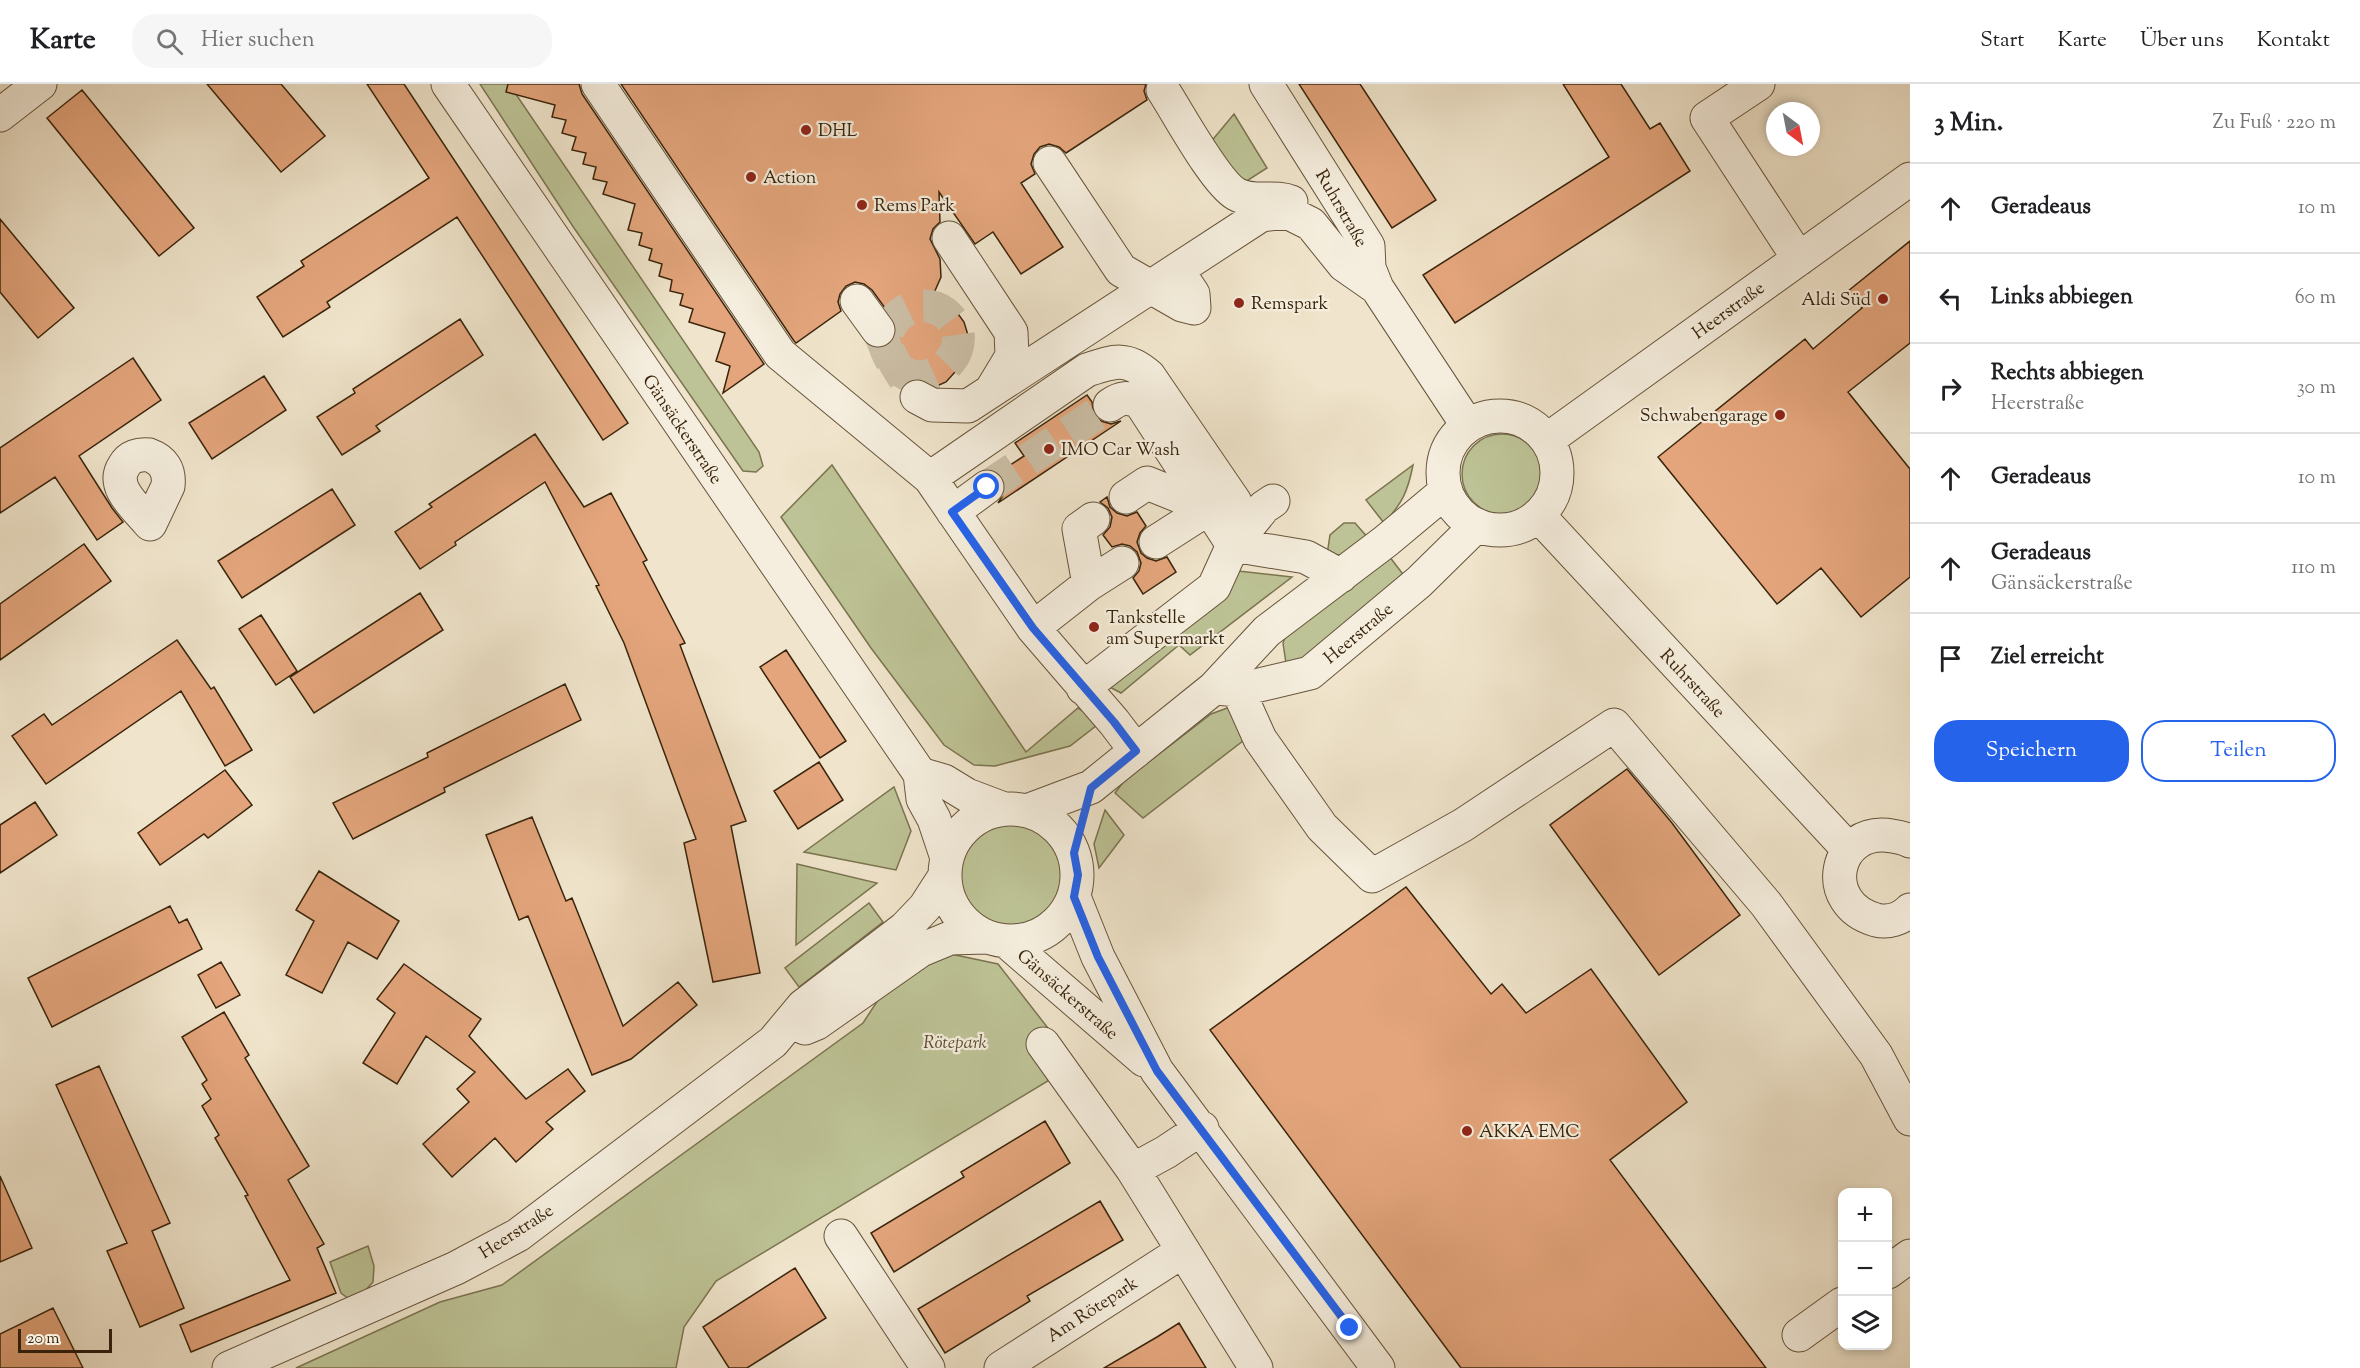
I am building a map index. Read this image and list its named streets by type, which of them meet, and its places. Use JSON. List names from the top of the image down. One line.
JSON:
{"streets":{"street":["Ruhrstraße","Heerstraße","Gänsäckerstraße","Am Rötepark"]},"crossings":[["Ruhrstraße","Heerstraße"],["Heerstraße","Gänsäckerstraße"]],"parks":["Rötepark"],"places":["DHL","Action","Rems Park","Aldi Süd","Remspark","Schwabengarage","IMO Car Wash","Tankstelle am Supermarkt","AKKA EMC"],"scale_bar":"20 m","north":"bottom right","page":{"header":"Karte","search":"Hier suchen","nav":["Start","Karte","Über uns","Kontakt"],"heading":["3 Min.","Zu Fuß · 220 m"],"list":[["Geradeaus","10 m"],["Links abbiegen","60 m"],["Rechts abbiegen","Heerstraße","30 m"],["Geradeaus","10 m"],["Geradeaus","Gänsäckerstraße","110 m"],"Ziel erreicht"],"buttons":["Speichern","Teilen"],"map_buttons":["+","−"],"scale":"20 m"}}
